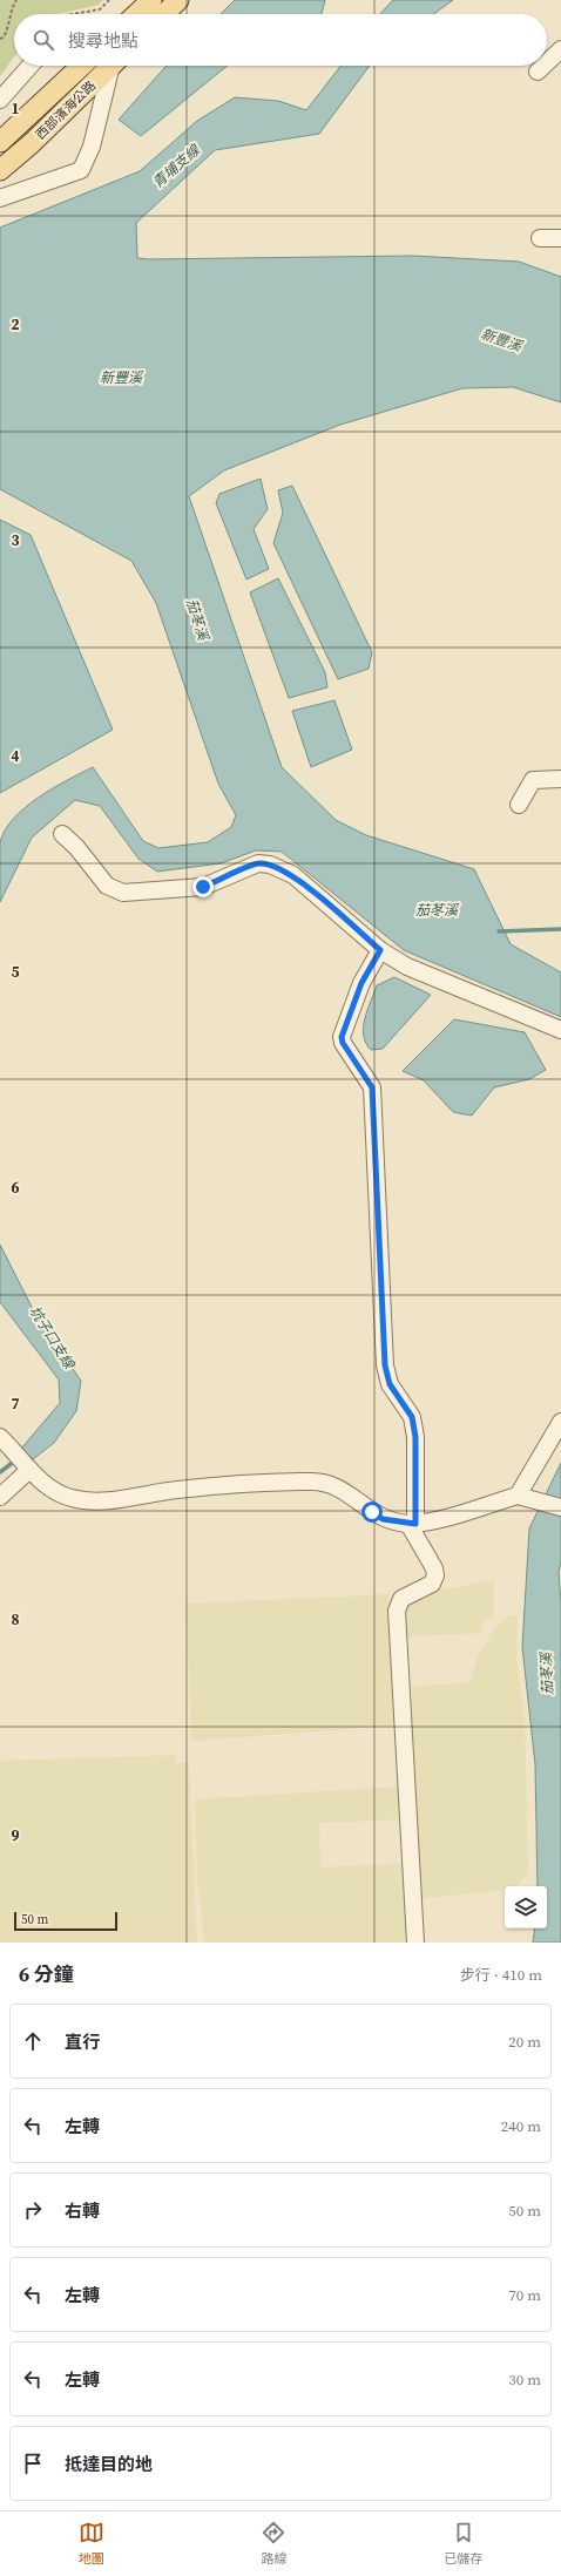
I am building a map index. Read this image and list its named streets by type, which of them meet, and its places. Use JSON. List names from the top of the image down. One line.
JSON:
{"streets":{"main road":["西部濱海公路"]},"water":["青埔支線","新豐溪","茄苳溪","坑子口支線"],"scale_bar":"50 m","page":{"search":"搜尋地點","scale":"50 m","heading":["6 分鐘","步行 · 410 m"],"list":[["直行","20 m"],["左轉","240 m"],["右轉","50 m"],["左轉","70 m"],["左轉","30 m"],"抵達目的地"],"nav":["地圖","路線","已儲存"]},"grid":{"rows":["1","2","3","4","5","6","7","8","9"]}}
